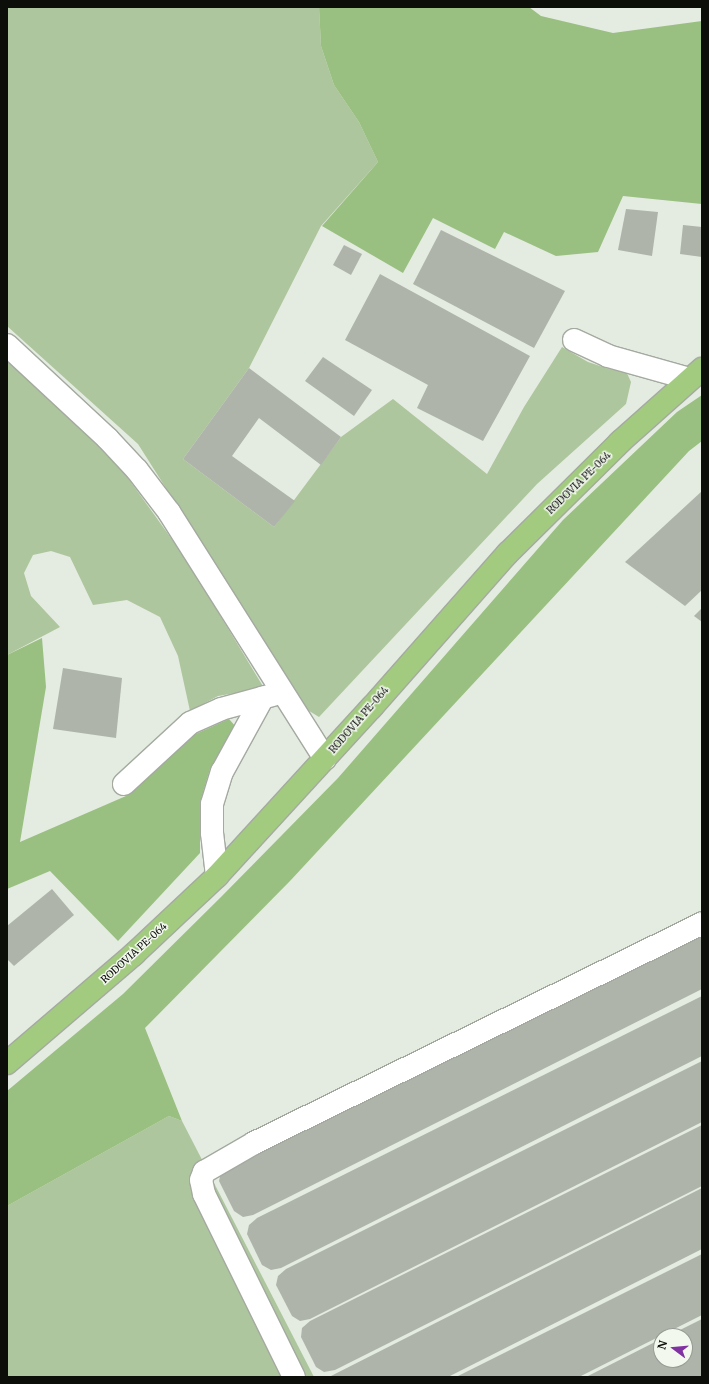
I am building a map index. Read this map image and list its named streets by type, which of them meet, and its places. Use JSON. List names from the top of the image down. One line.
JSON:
{"streets":{"main road":["RODOVIA PE-064"]},"north":"left"}
